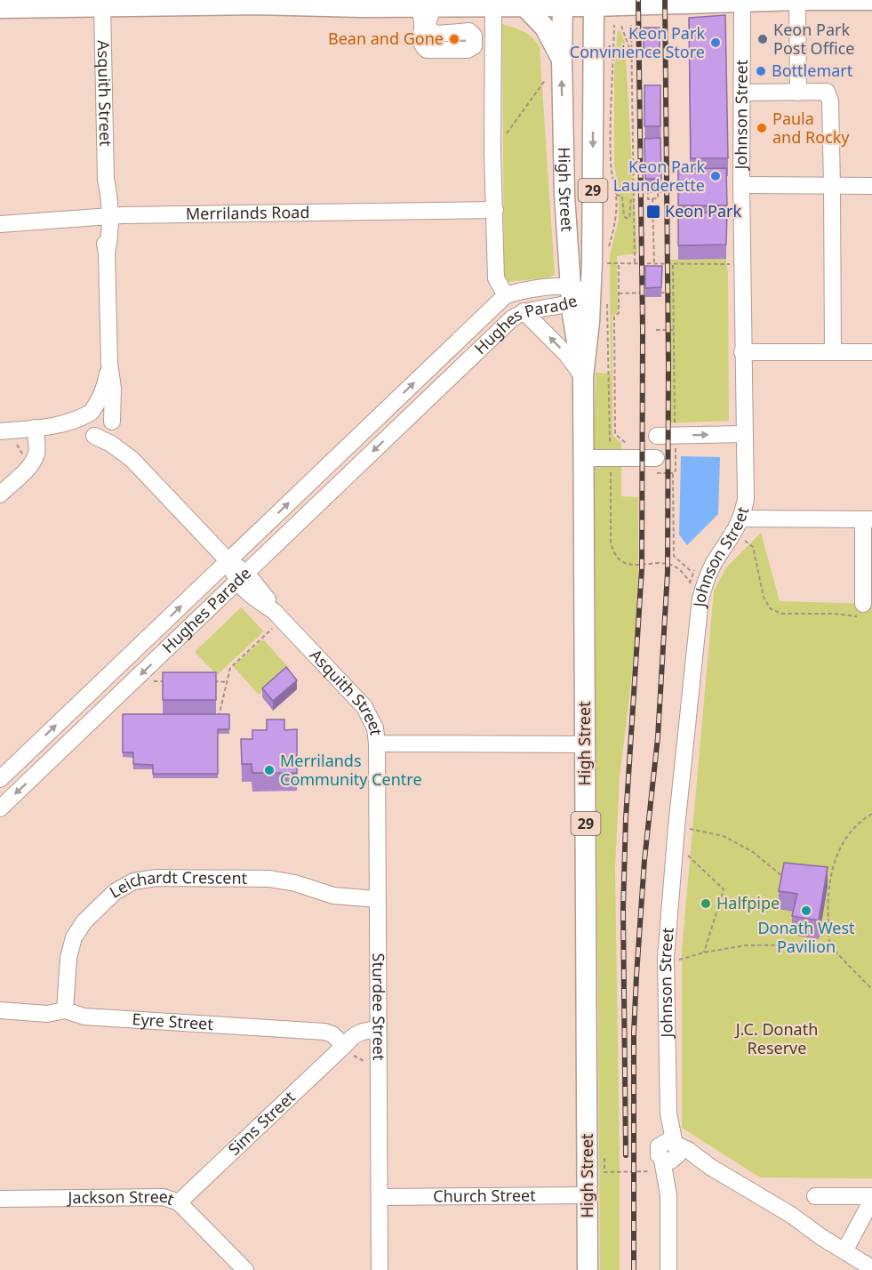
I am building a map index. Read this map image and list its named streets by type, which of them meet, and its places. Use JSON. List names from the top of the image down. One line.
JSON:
{"streets":{"main road":["High Street","29"],"street":["Asquith Street","Johnson Street","Merrilands Road","Hughes Parade","Leichardt Crescent","Sturdee Street","Eyre Street","Sims Street","Church Street","Jackson Street"]},"crossings":[["Asquith Street","High Street"],["Asquith Street","Merrilands Road"],["Asquith Street","Hughes Parade"],["Asquith Street","Sturdee Street"],["High Street","Hughes Parade"],["High Street","Church Street"],["Leichardt Crescent","Sturdee Street"],["Leichardt Crescent","Eyre Street"],["Sturdee Street","Sims Street"],["Sturdee Street","Church Street"],["Eyre Street","Sims Street"],["Sims Street","Jackson Street"]],"parks":["J.C. Donath Reserve"],"places":{"other":["Bean and Gone","Keon Park Post Office","Keon Park Convinience Store","Bottlemart","Paula and Rocky","Keon Park Launderette","Merrilands Community Centre","Halfpipe","Donath West Pavilion"],"transit":["Keon Park"]}}
